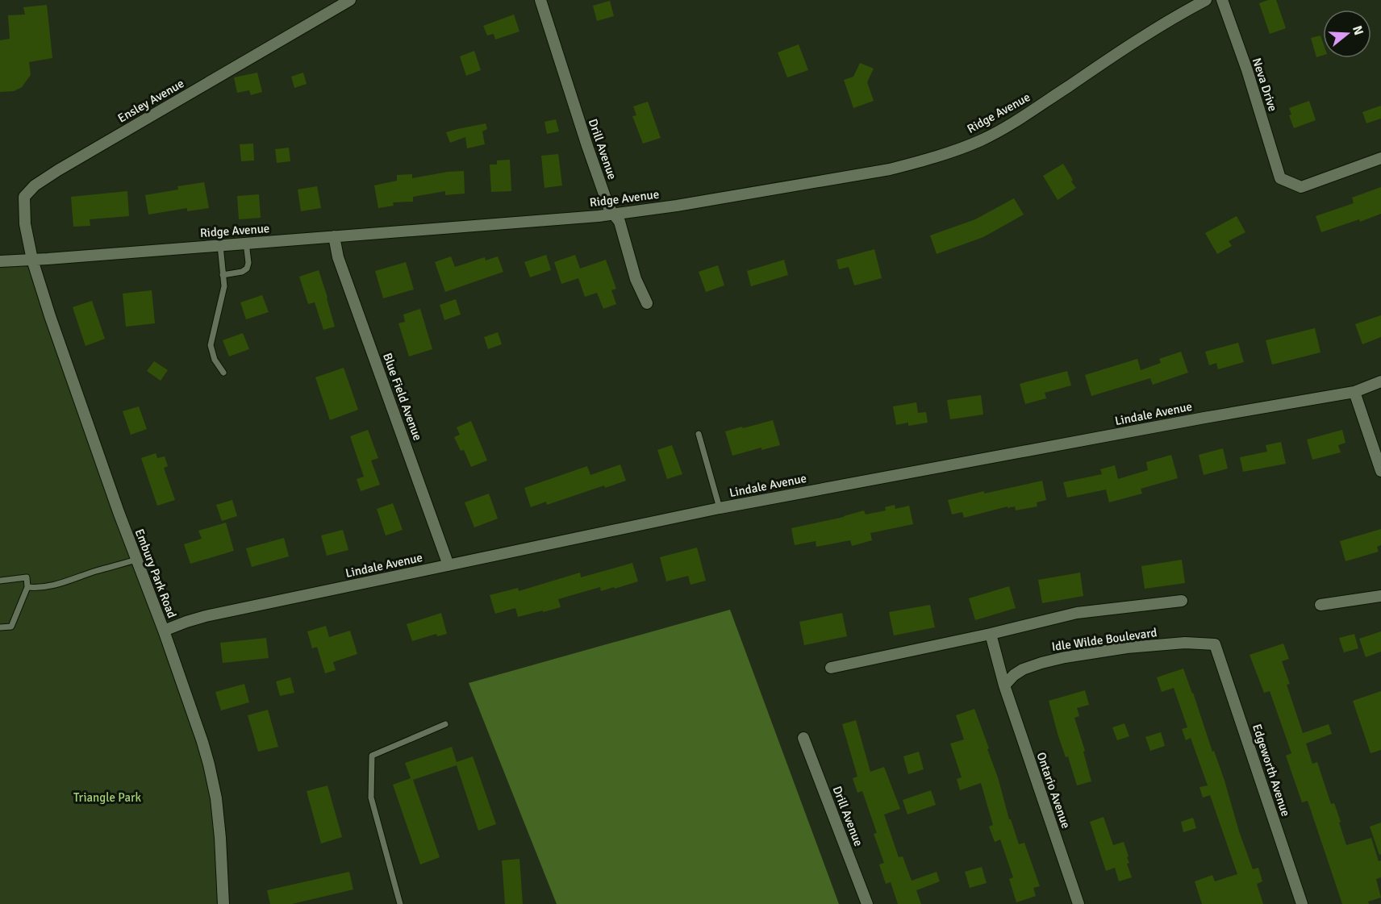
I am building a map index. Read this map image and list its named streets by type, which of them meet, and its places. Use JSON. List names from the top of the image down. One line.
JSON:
{"streets":{"street":["Neva Drive","Ensley Avenue","Ridge Avenue","Drill Avenue","Blue Field Avenue","Lindale Avenue","Embury Park Road","Idle Wilde Boulevard","Edgeworth Avenue","Ontario Avenue"]},"crossings":[["Ensley Avenue","Ridge Avenue"],["Ensley Avenue","Embury Park Road"],["Ridge Avenue","Drill Avenue"],["Ridge Avenue","Blue Field Avenue"],["Ridge Avenue","Embury Park Road"],["Blue Field Avenue","Lindale Avenue"],["Lindale Avenue","Embury Park Road"],["Idle Wilde Boulevard","Edgeworth Avenue"],["Idle Wilde Boulevard","Ontario Avenue"]],"parks":["Triangle Park"],"north":"right"}
